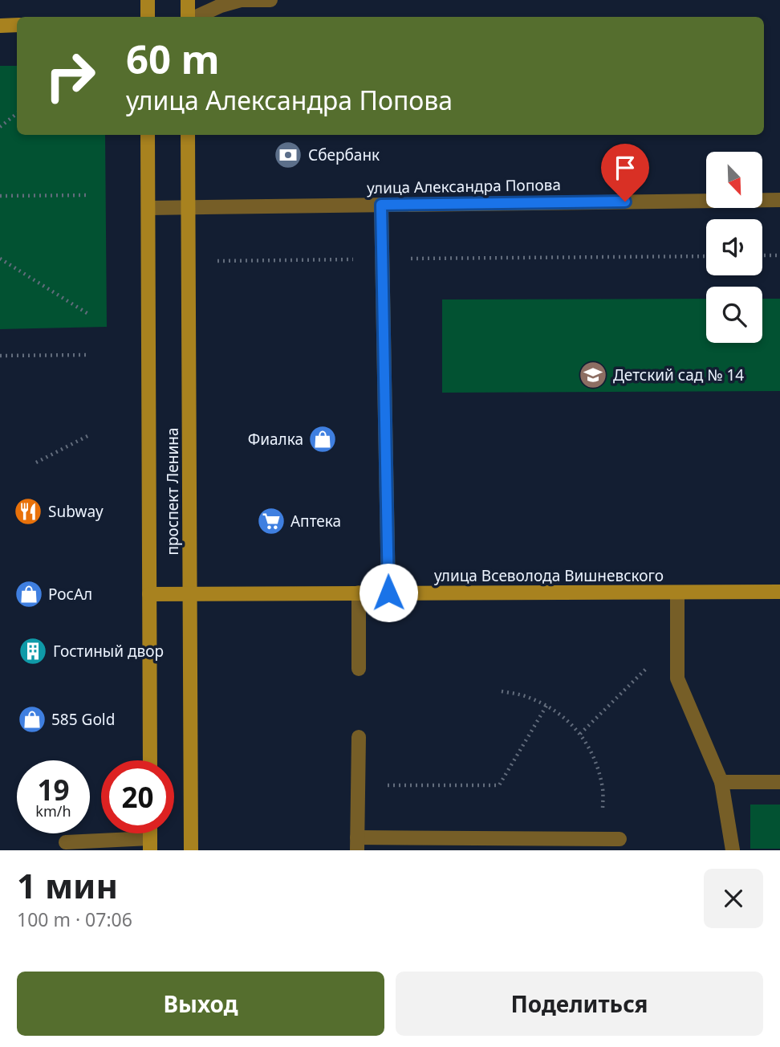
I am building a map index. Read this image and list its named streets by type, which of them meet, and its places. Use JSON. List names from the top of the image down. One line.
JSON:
{"streets":{"main road":["проспект Ленина","улица Всеволода Вишневского"],"street":["улица Александра Попова"]},"crossings":[["улица Александра Попова","проспект Ленина"],["проспект Ленина","улица Всеволода Вишневского"]],"places":{"bank":["Сбербанк"],"school or university":["Детский сад № 14"],"shop":["Фиалка","РосАл","585 Gold"],"restaurant":["Subway"],"supermarket":["Аптека"],"building":["Гостиный двор"]},"north":"bottom right","page":{"turn":["60 m","улица Александра Попова"],"speed":"19 km/h","limit":"20","heading":["1 мин","100 m · 07:06"],"buttons":["Выход","Поделиться"]}}
